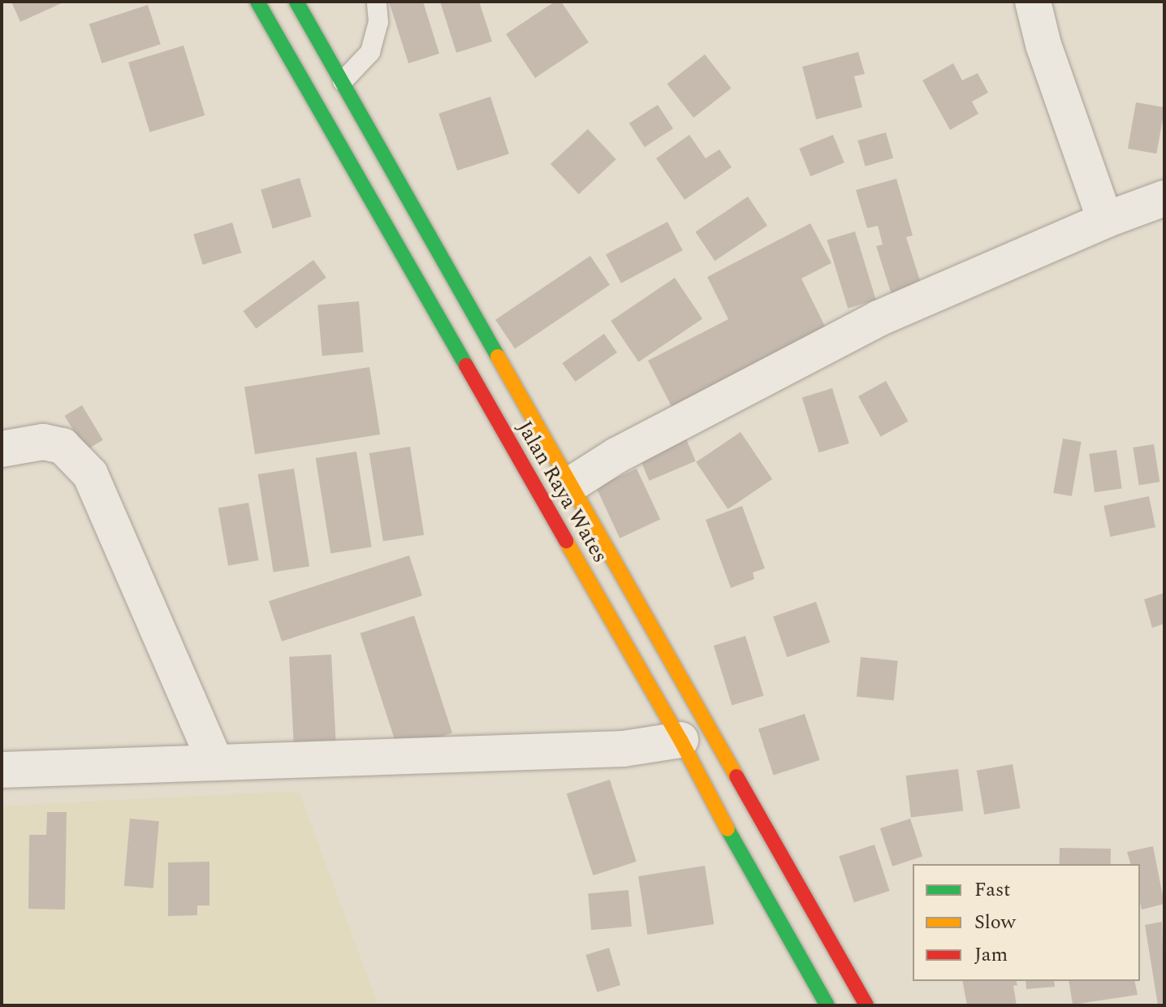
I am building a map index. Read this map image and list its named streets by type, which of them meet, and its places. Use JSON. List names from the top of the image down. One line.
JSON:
{"streets":{"highway":["Jalan Raya Wates"]},"legend":["Fast","Slow","Jam"]}
